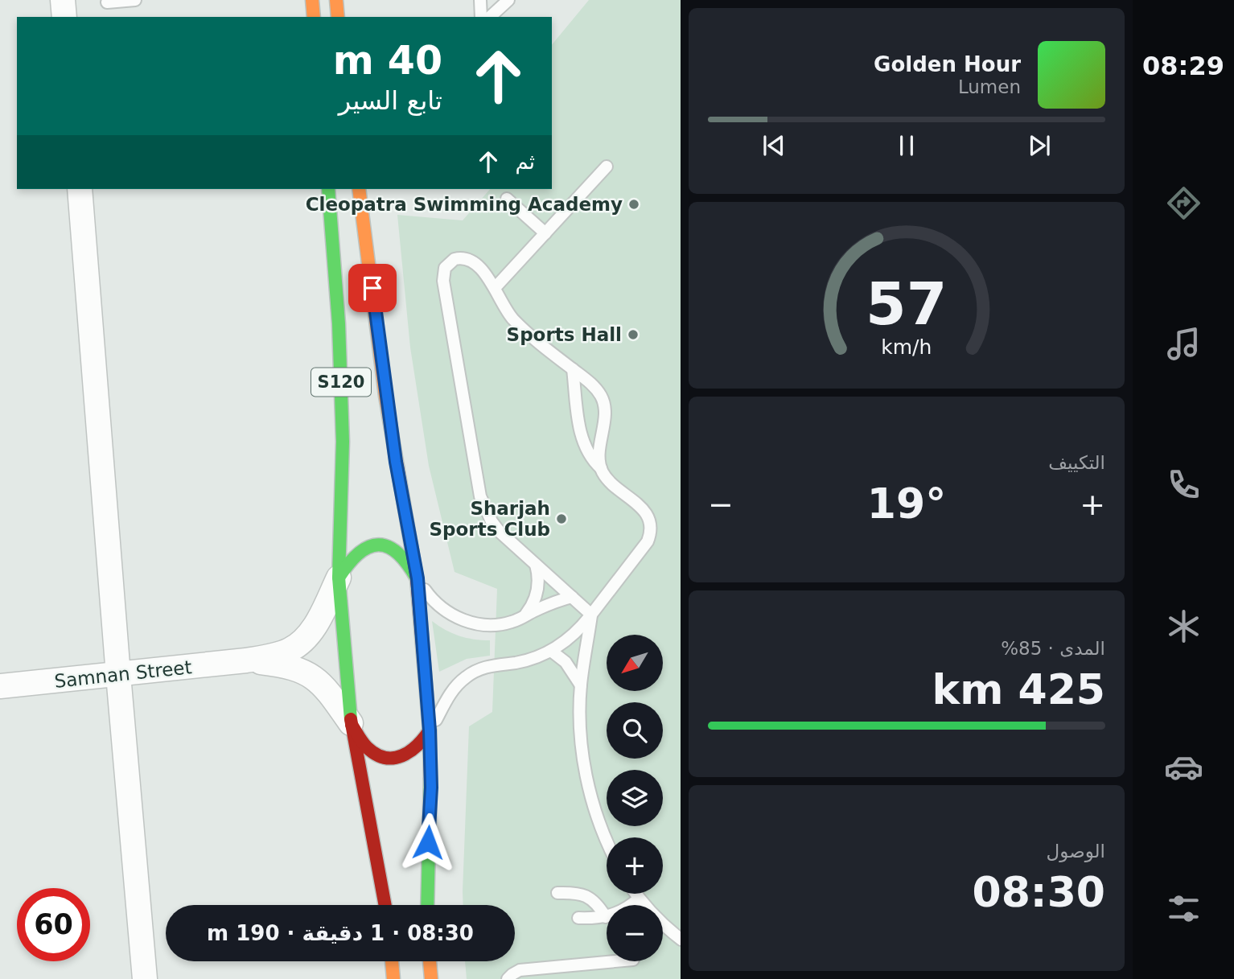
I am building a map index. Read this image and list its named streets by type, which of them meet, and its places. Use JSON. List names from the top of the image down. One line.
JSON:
{"streets":{"main road":["S120"],"street":["Samnan Street"]},"crossings":[["S120","Samnan Street"]],"places":["Cleopatra Swimming Academy","Sports Hall","Sharjah Sports Club"],"north":"bottom left","page":{"tabs":"08:29","turn":["40 m","تابع السير"],"song":["Golden Hour","Lumen"],"then":"ثم","tile":["التكييف",["المدى · 85%","425 km"],["الوصول","08:30"]],"heat":["−","19°","+"],"map_buttons":["+","−"],"limit":"60","trip":"08:30 · 1 دقيقة · 190 m","gauge":["57","km/h"]}}
